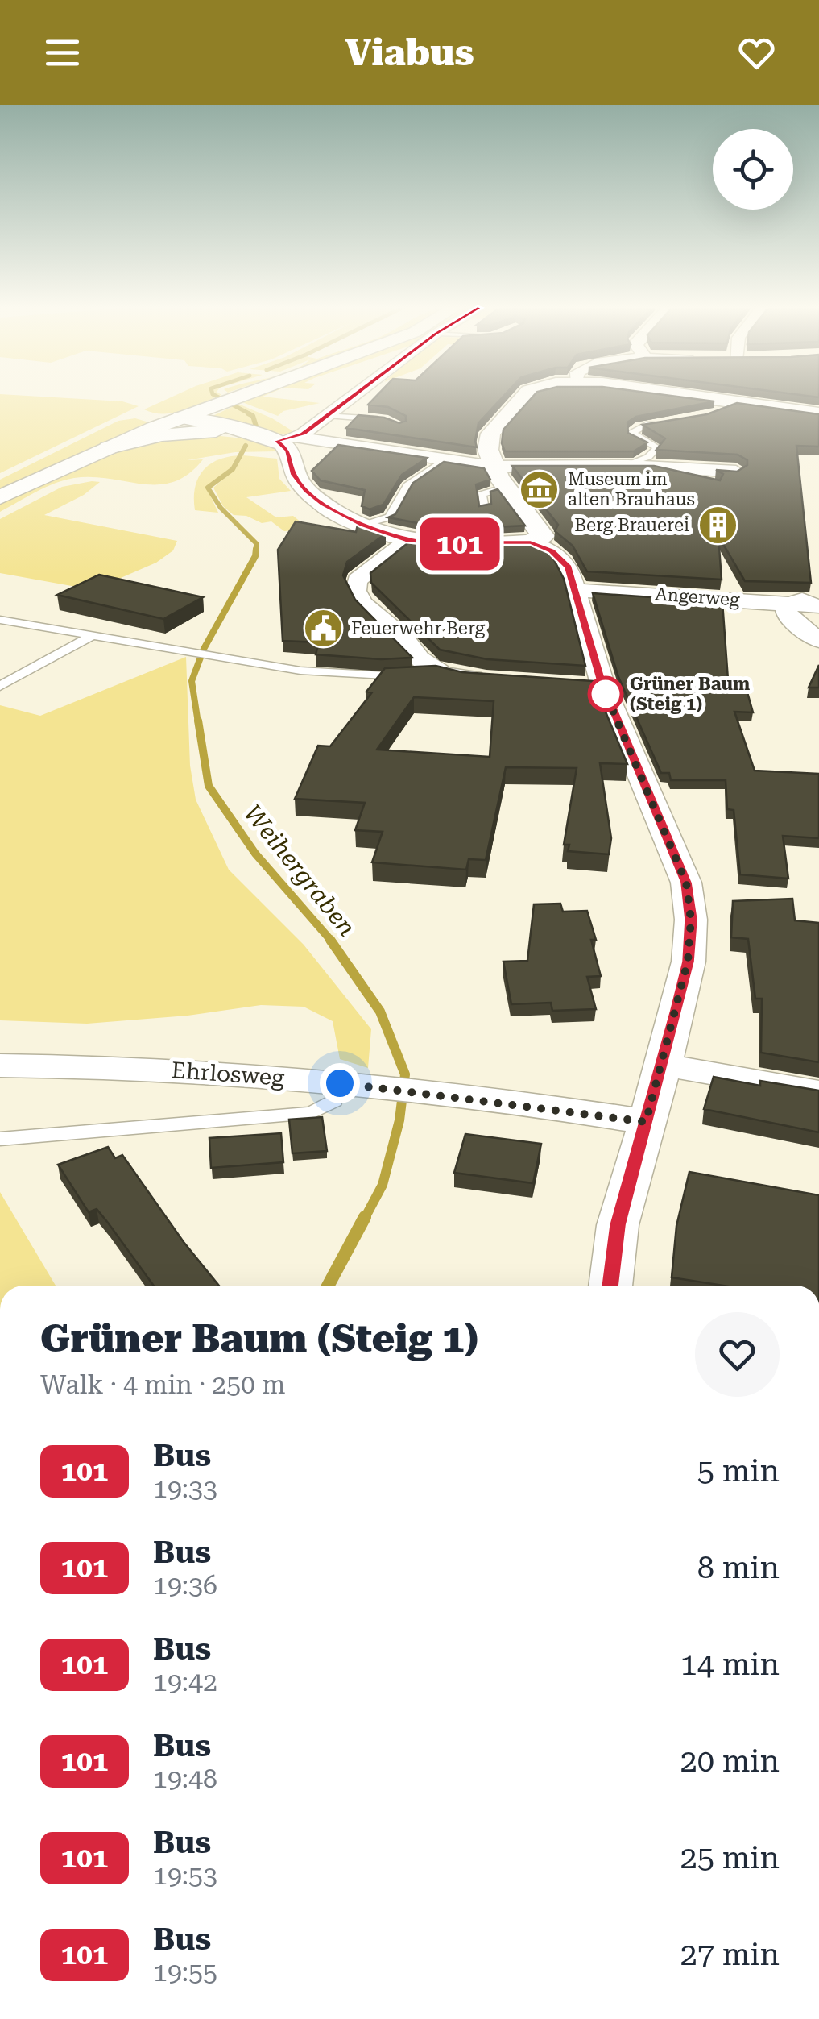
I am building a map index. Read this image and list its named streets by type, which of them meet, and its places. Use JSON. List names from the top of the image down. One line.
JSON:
{"streets":{"street":["Angerweg","Ehrlosweg"]},"water":["Weihergraben"],"places":{"museum":["Museum im alten Brauhaus"],"building":["Berg Brauerei"],"public building":["Feuerwehr Berg"],"other":["Grüner Baum (Steig 1)"]},"lines":["bus line 101"],"page":{"header":"Viabus","on_map":"101","heading":["Grüner Baum (Steig 1)","Walk · 4 min · 250 m"],"list":[{"mark":"101","name":"Bus","note":"19:33","value":"5 min"},{"mark":"101","name":"Bus","note":"19:36","value":"8 min"},{"mark":"101","name":"Bus","note":"19:42","value":"14 min"},{"mark":"101","name":"Bus","note":"19:48","value":"20 min"},{"mark":"101","name":"Bus","note":"19:53","value":"25 min"},{"mark":"101","name":"Bus","note":"19:55","value":"27 min"}]}}
